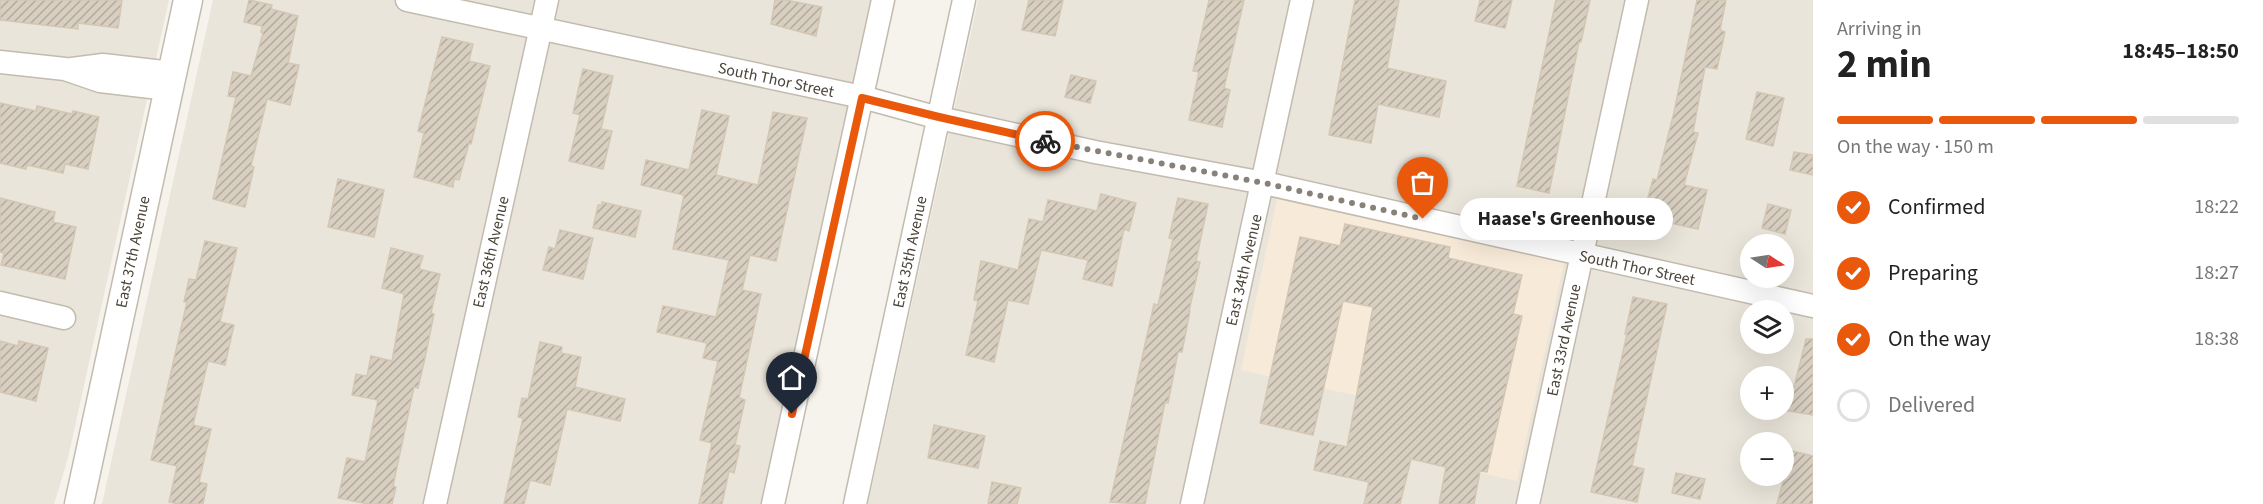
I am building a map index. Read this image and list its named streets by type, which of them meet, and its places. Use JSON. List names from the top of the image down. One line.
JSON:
{"streets":{"street":["South Thor Street","East 37th Avenue","East 36th Avenue","East 35th Avenue","East 34th Avenue","East 33rd Avenue"]},"crossings":[["South Thor Street","East 36th Avenue"],["South Thor Street","East 35th Avenue"],["South Thor Street","East 34th Avenue"],["South Thor Street","East 33rd Avenue"]],"places":["Haase's Greenhouse"],"north":"right","page":{"heading":["2 min","Arriving in","18:45–18:50"],"bar":"On the way · 150 m","list":[["Confirmed","18:22"],["Preparing","18:27"],["On the way","18:38"],"Delivered"],"bubble":"Haase's Greenhouse","map_buttons":["+","−"]}}
